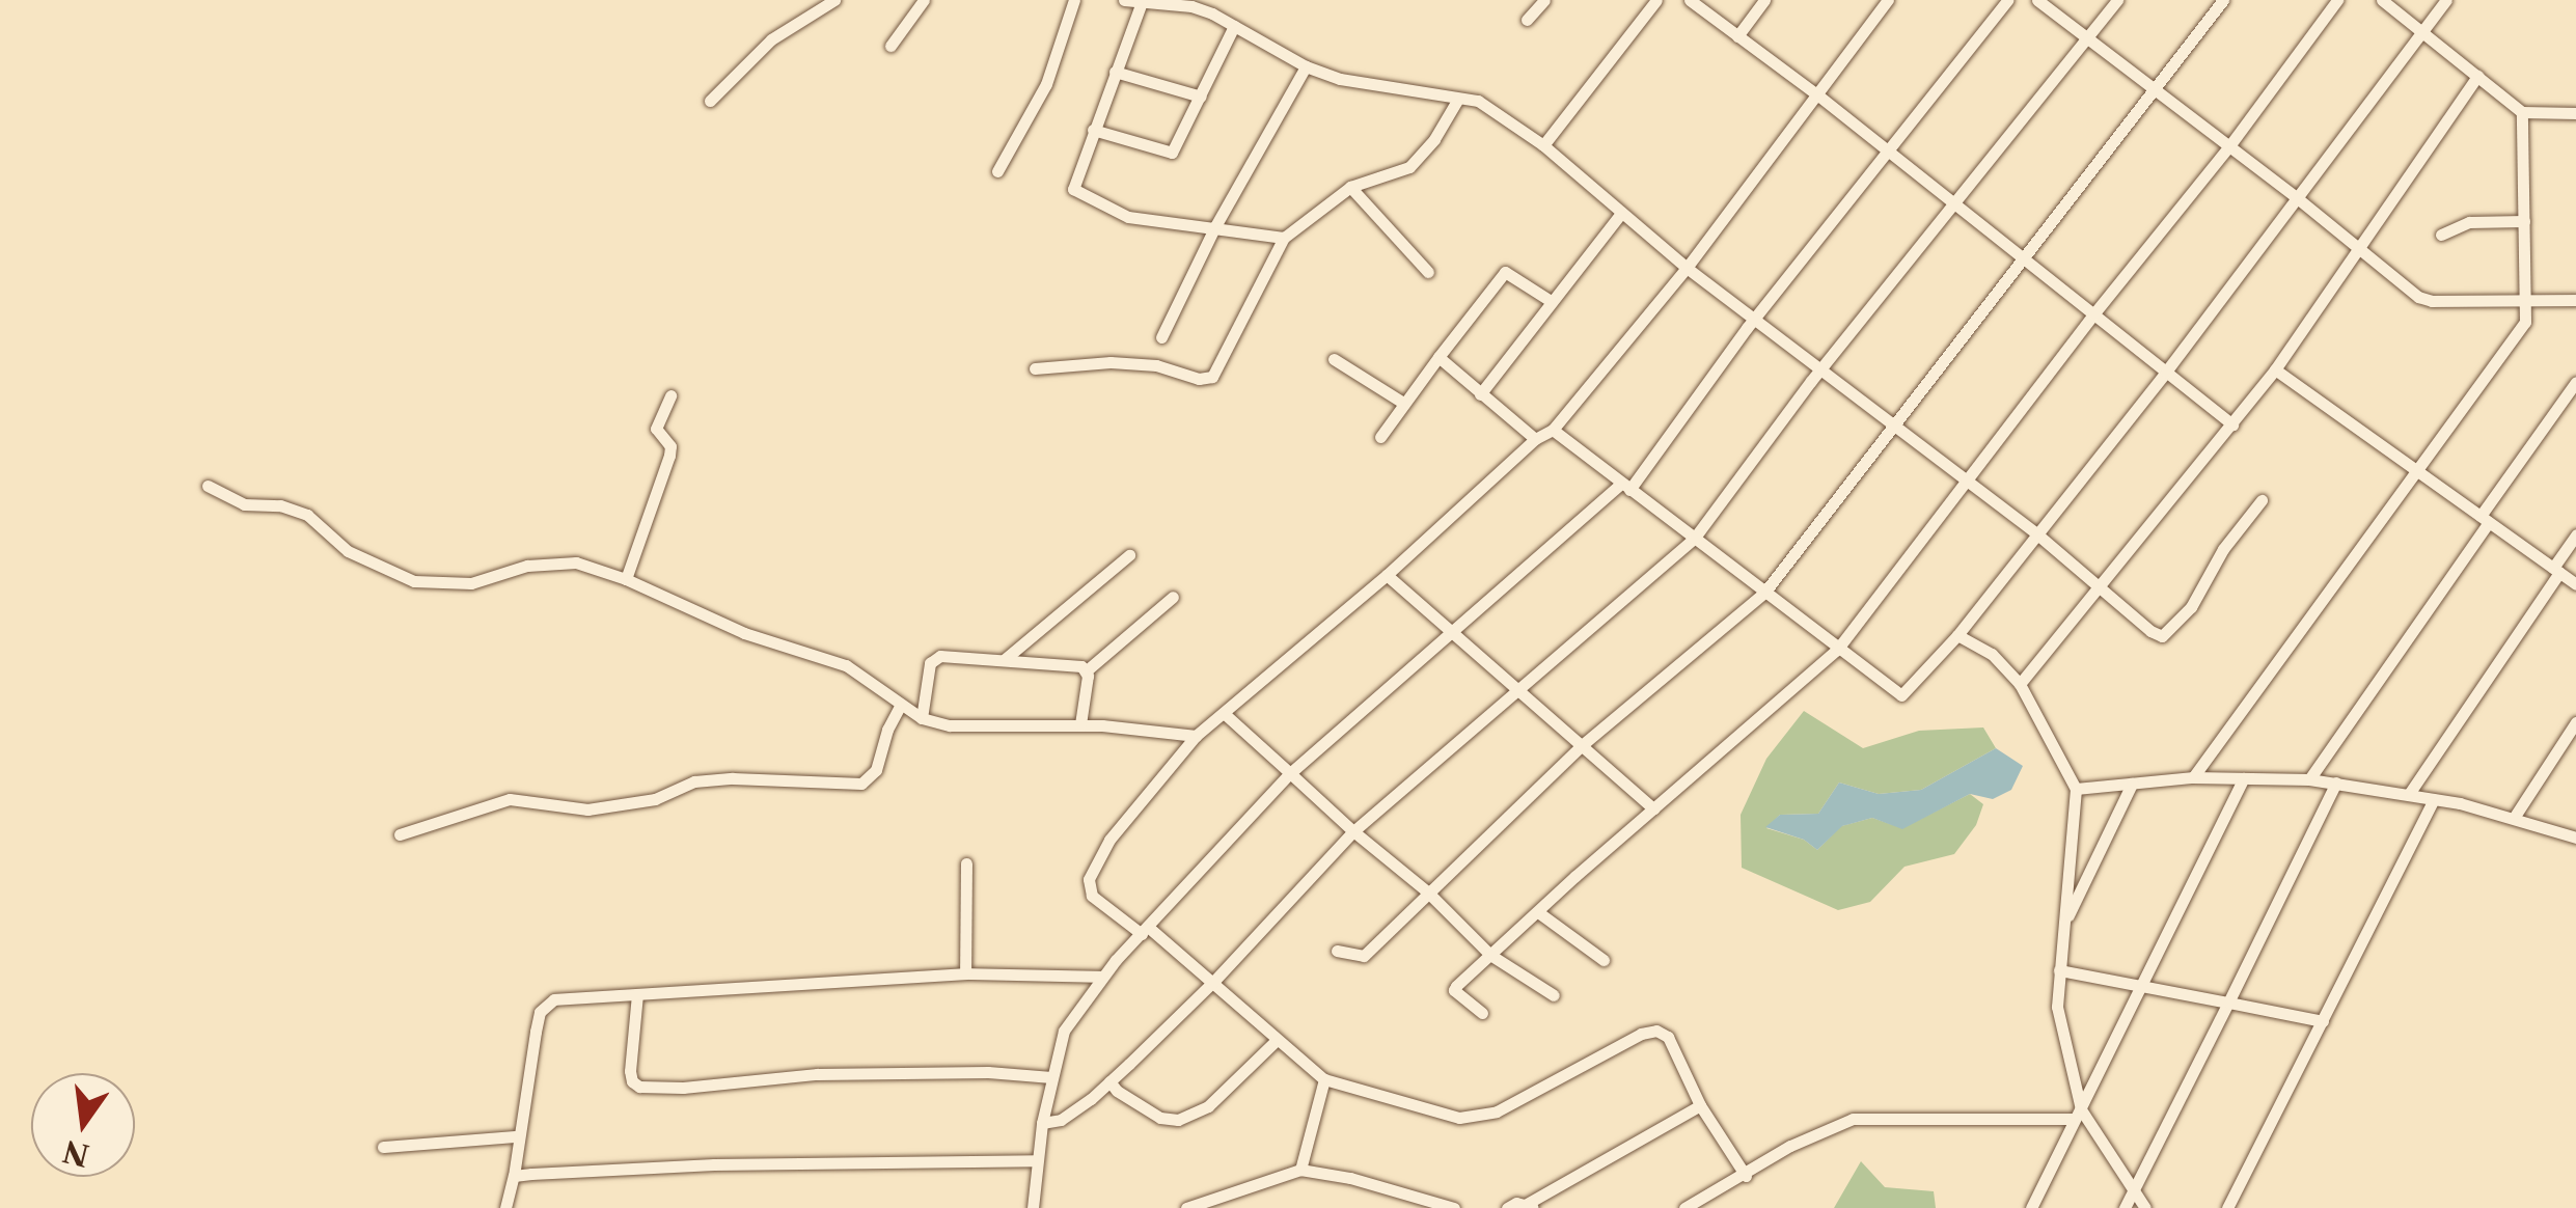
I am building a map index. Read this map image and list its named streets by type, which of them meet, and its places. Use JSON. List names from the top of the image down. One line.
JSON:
{"north":"bottom"}
